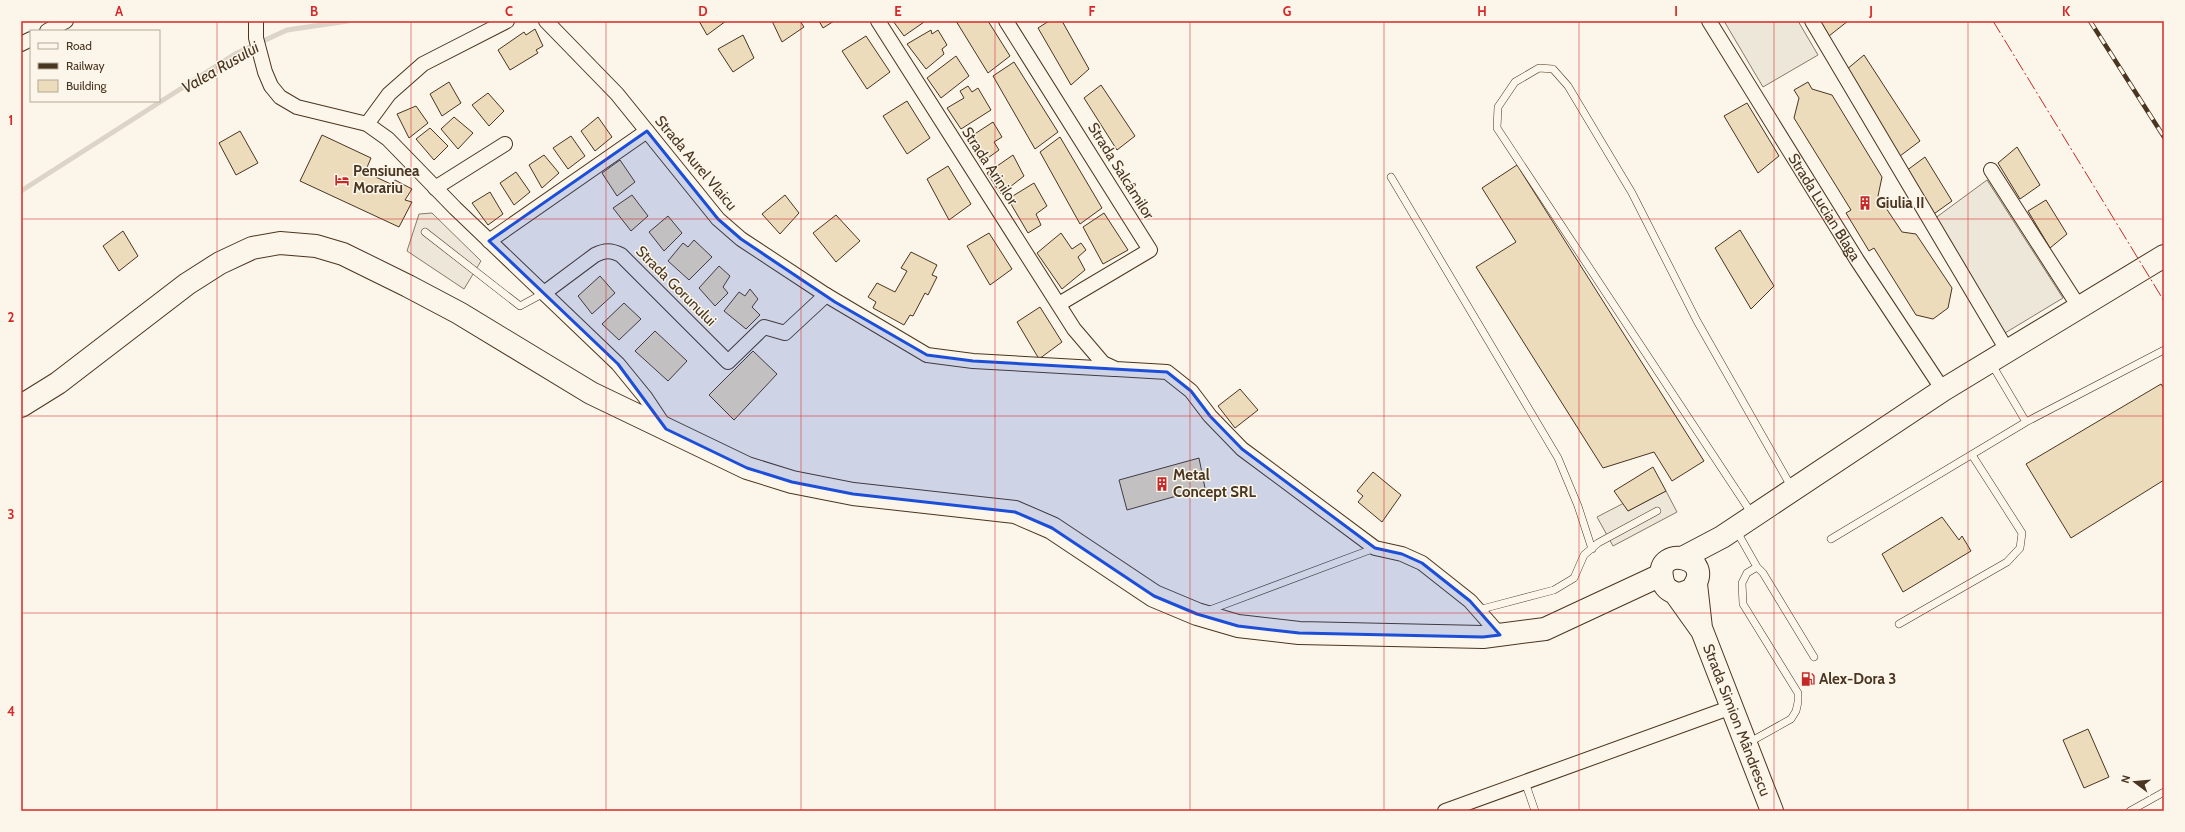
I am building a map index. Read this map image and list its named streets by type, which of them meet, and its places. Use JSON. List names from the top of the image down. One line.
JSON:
{"streets":{"main road":["Strada Simion Mândrescu"],"street":["Strada Aurel Vlaicu","Strada Arinilor","Strada Salcâmilor","Strada Lucian Blaga","Strada Gorunului"]},"crossings":[["Strada Aurel Vlaicu","Strada Arinilor"],["Strada Aurel Vlaicu","Strada Gorunului"],["Strada Arinilor","Strada Salcâmilor"]],"water":["Valea Rusului"],"places":{"hotel":["Pensiunea Morariu"],"building":["Giulia II","Metal Concept SRL"],"fuel station":["Alex-Dora 3"]},"legend":["Road","Railway","Building"],"north":"left","grid":{"columns":["A","B","C","D","E","F","G","H","I","J","K"],"rows":["1","2","3","4"]}}
